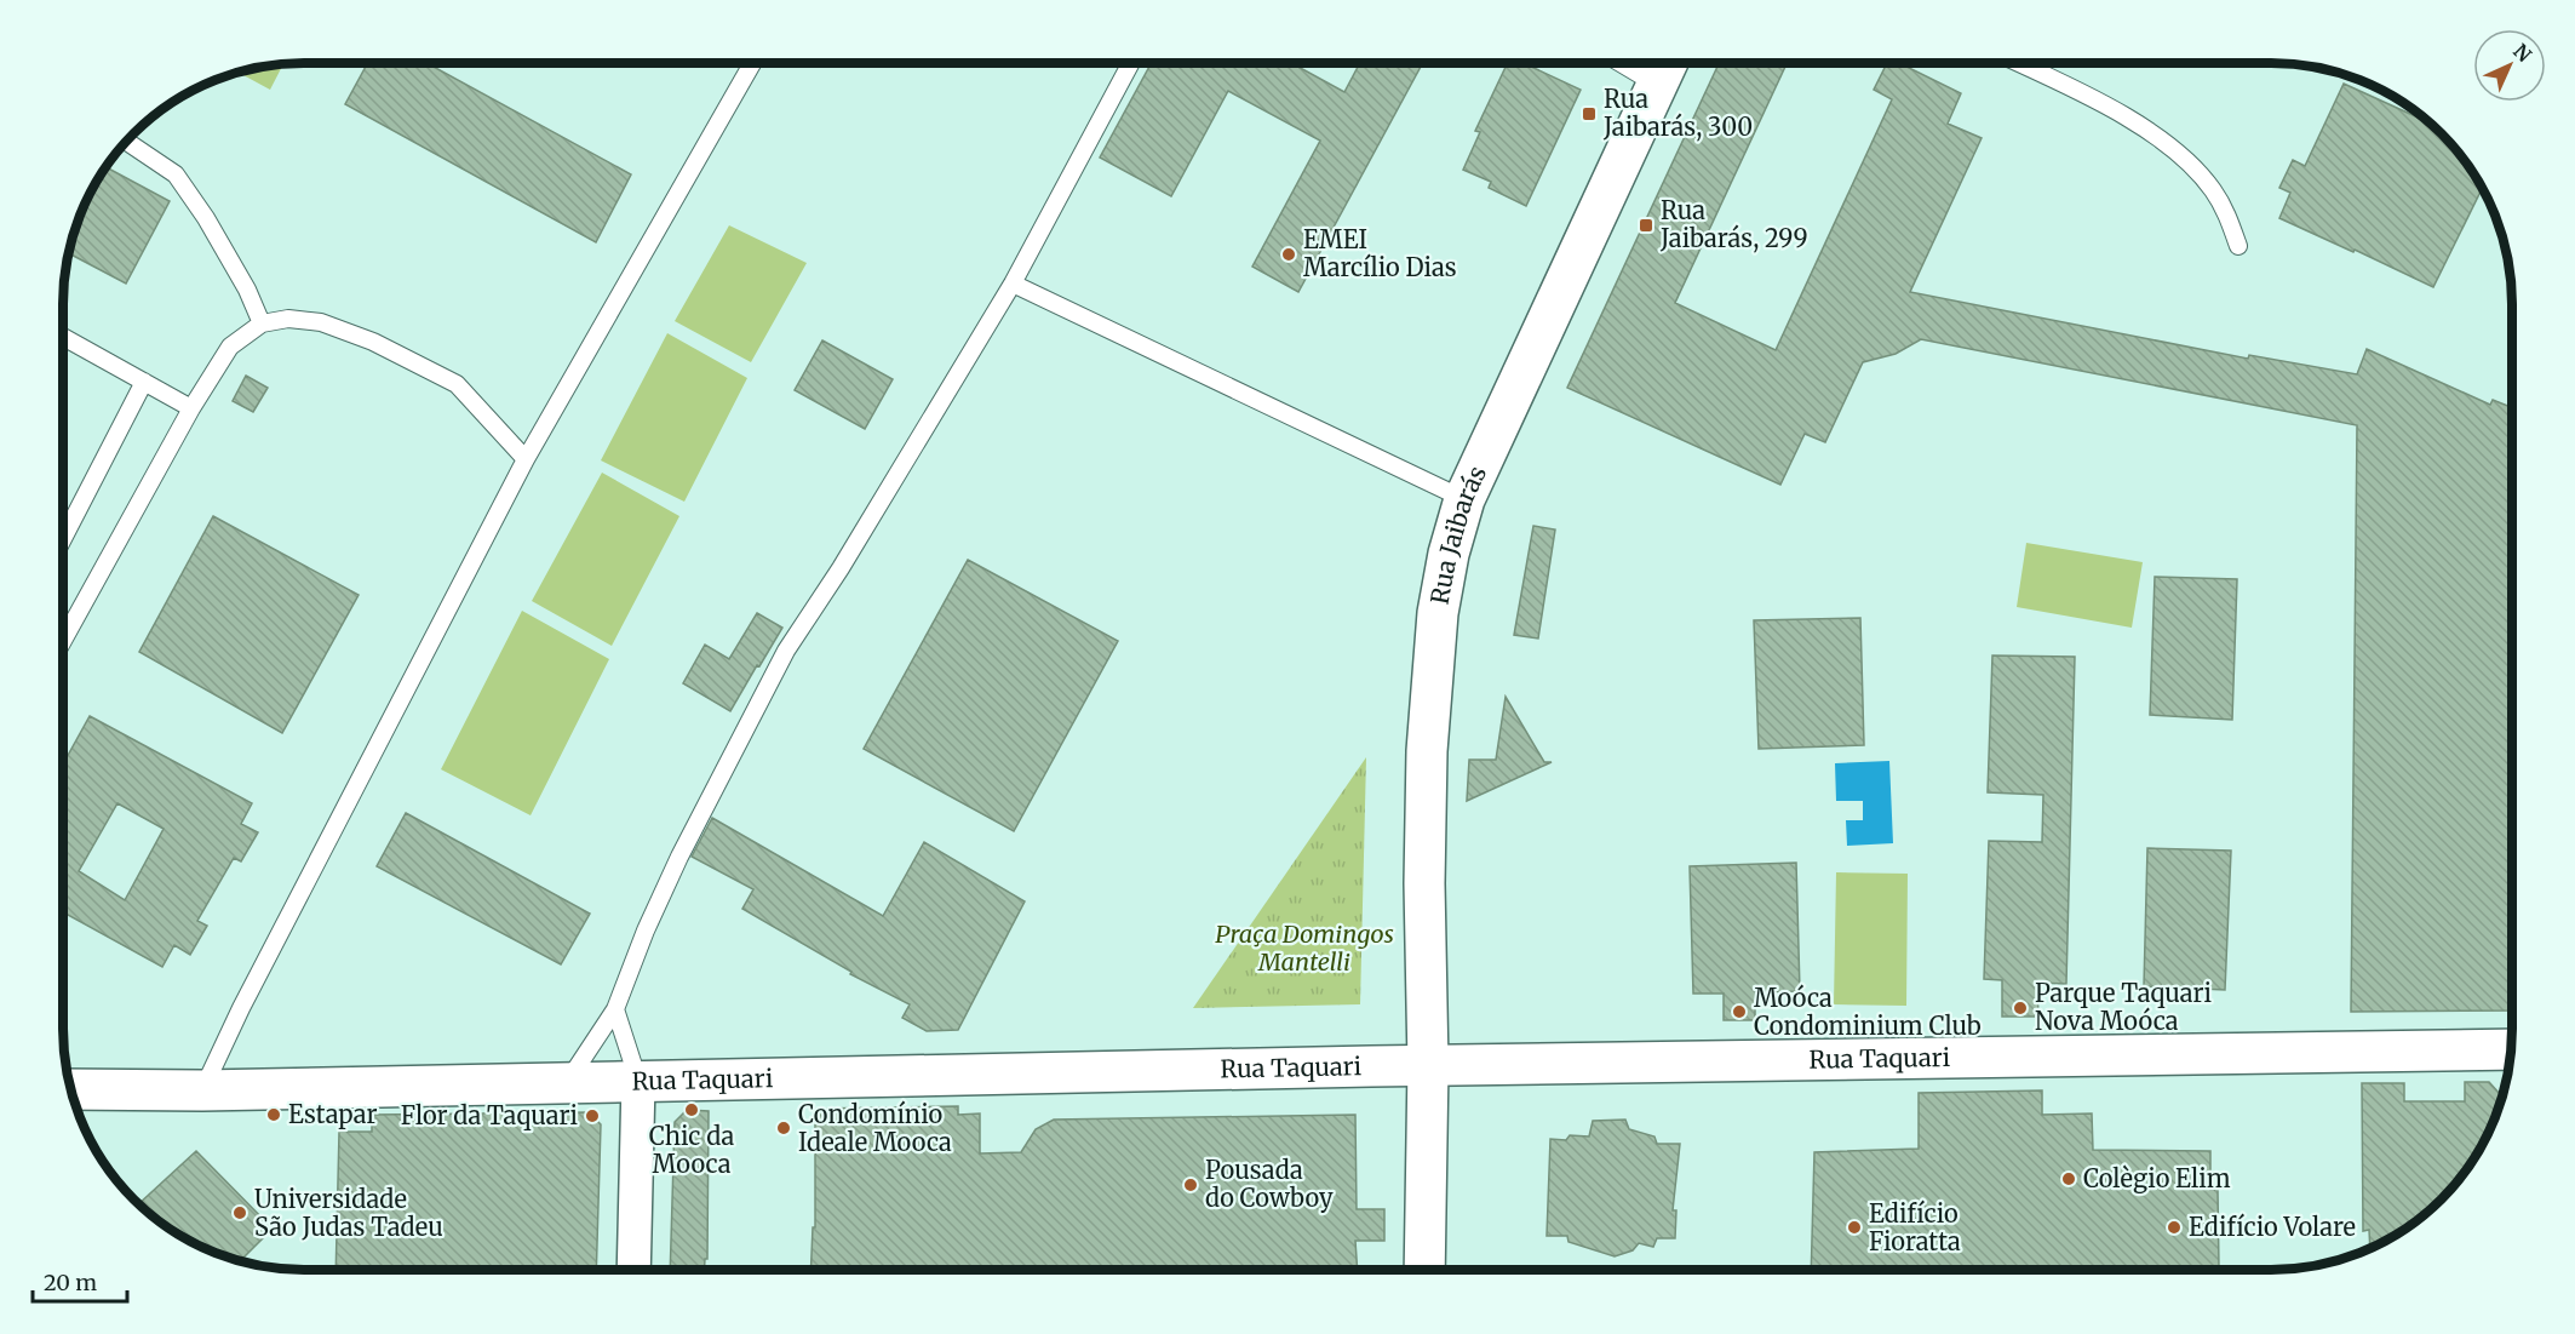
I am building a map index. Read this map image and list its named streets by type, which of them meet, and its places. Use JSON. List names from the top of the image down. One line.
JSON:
{"streets":{"main road":["Rua Jaibarás","Rua Taquari"]},"crossings":[["Rua Jaibarás","Rua Taquari"]],"parks":["Praça Domingos Mantelli"],"places":{"transit":["Rua Jaibarás, 300","Rua Jaibarás, 299"],"other":["EMEI Marcílio Dias","Parque Taquari Nova Moóca","Moóca Condominium Club","Chic da Mooca","Estapar","Flor da Taquari","Condomínio Ideale Mooca","Colègio Elim","Pousada do Cowboy","Universidade São Judas Tadeu","Edifício Fioratta","Edifício Volare"]},"scale_bar":"20 m","north":"top right"}
